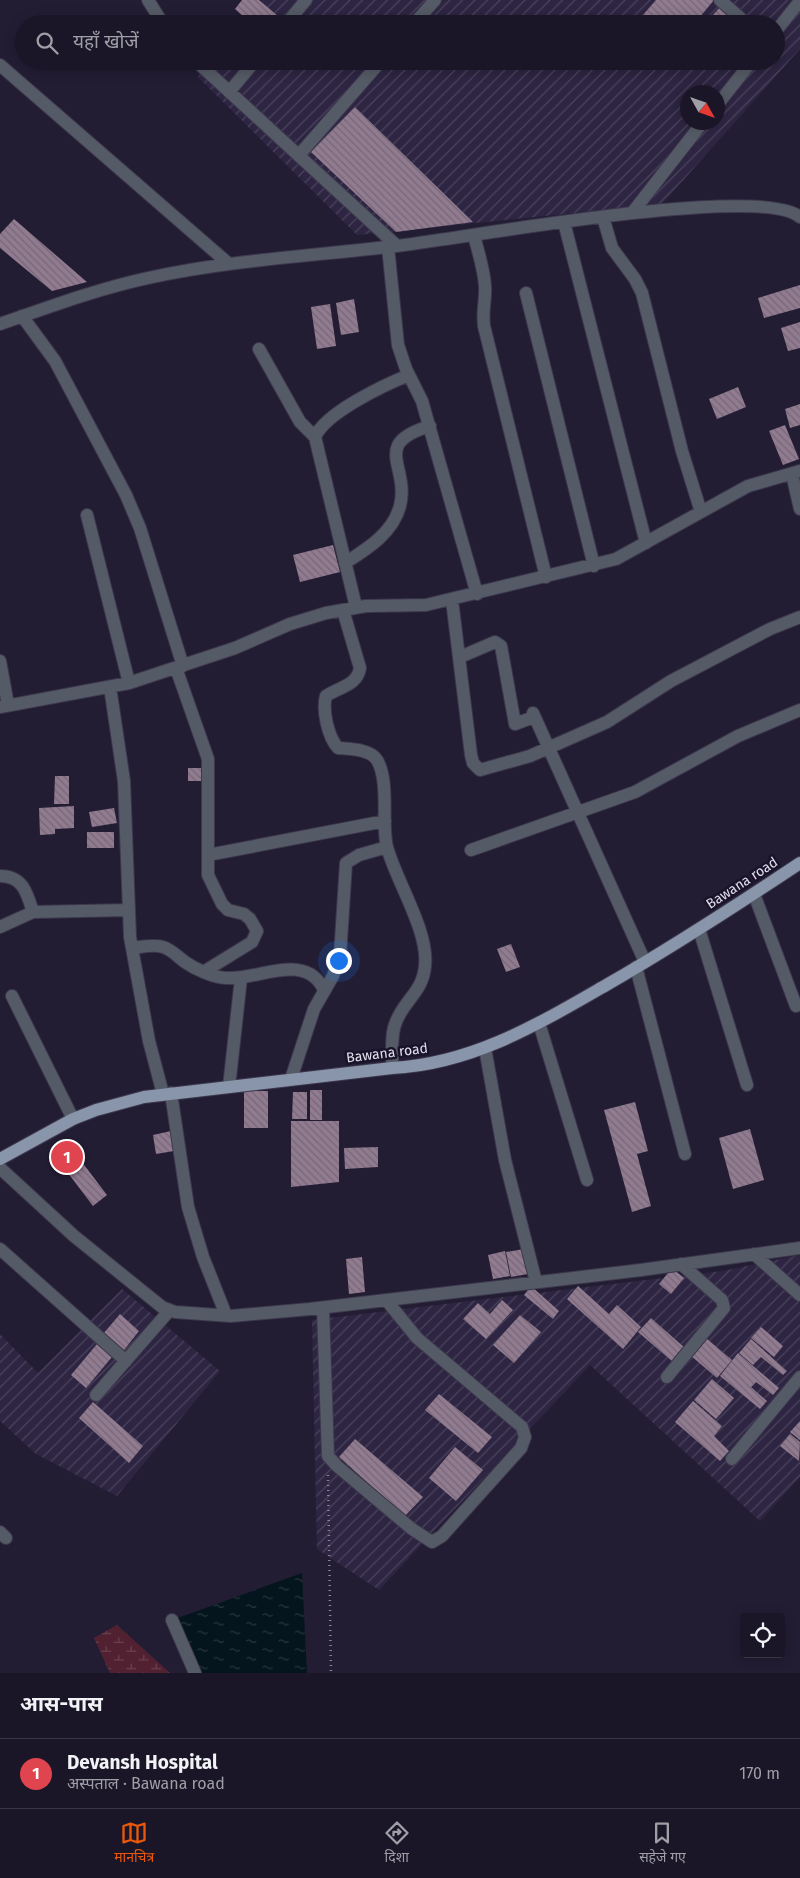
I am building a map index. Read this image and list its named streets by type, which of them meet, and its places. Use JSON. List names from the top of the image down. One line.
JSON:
{"streets":{"main road":["Bawana road"]},"north":"bottom right","page":{"search":"यहाँ खोजें","pins":"1","heading":"आस-पास","list":[{"mark":"1","name":"Devansh Hospital","note":"अस्पताल · Bawana road","value":"170 m"}],"nav":["मानचित्र","दिशा","सहेजे गए"]}}
